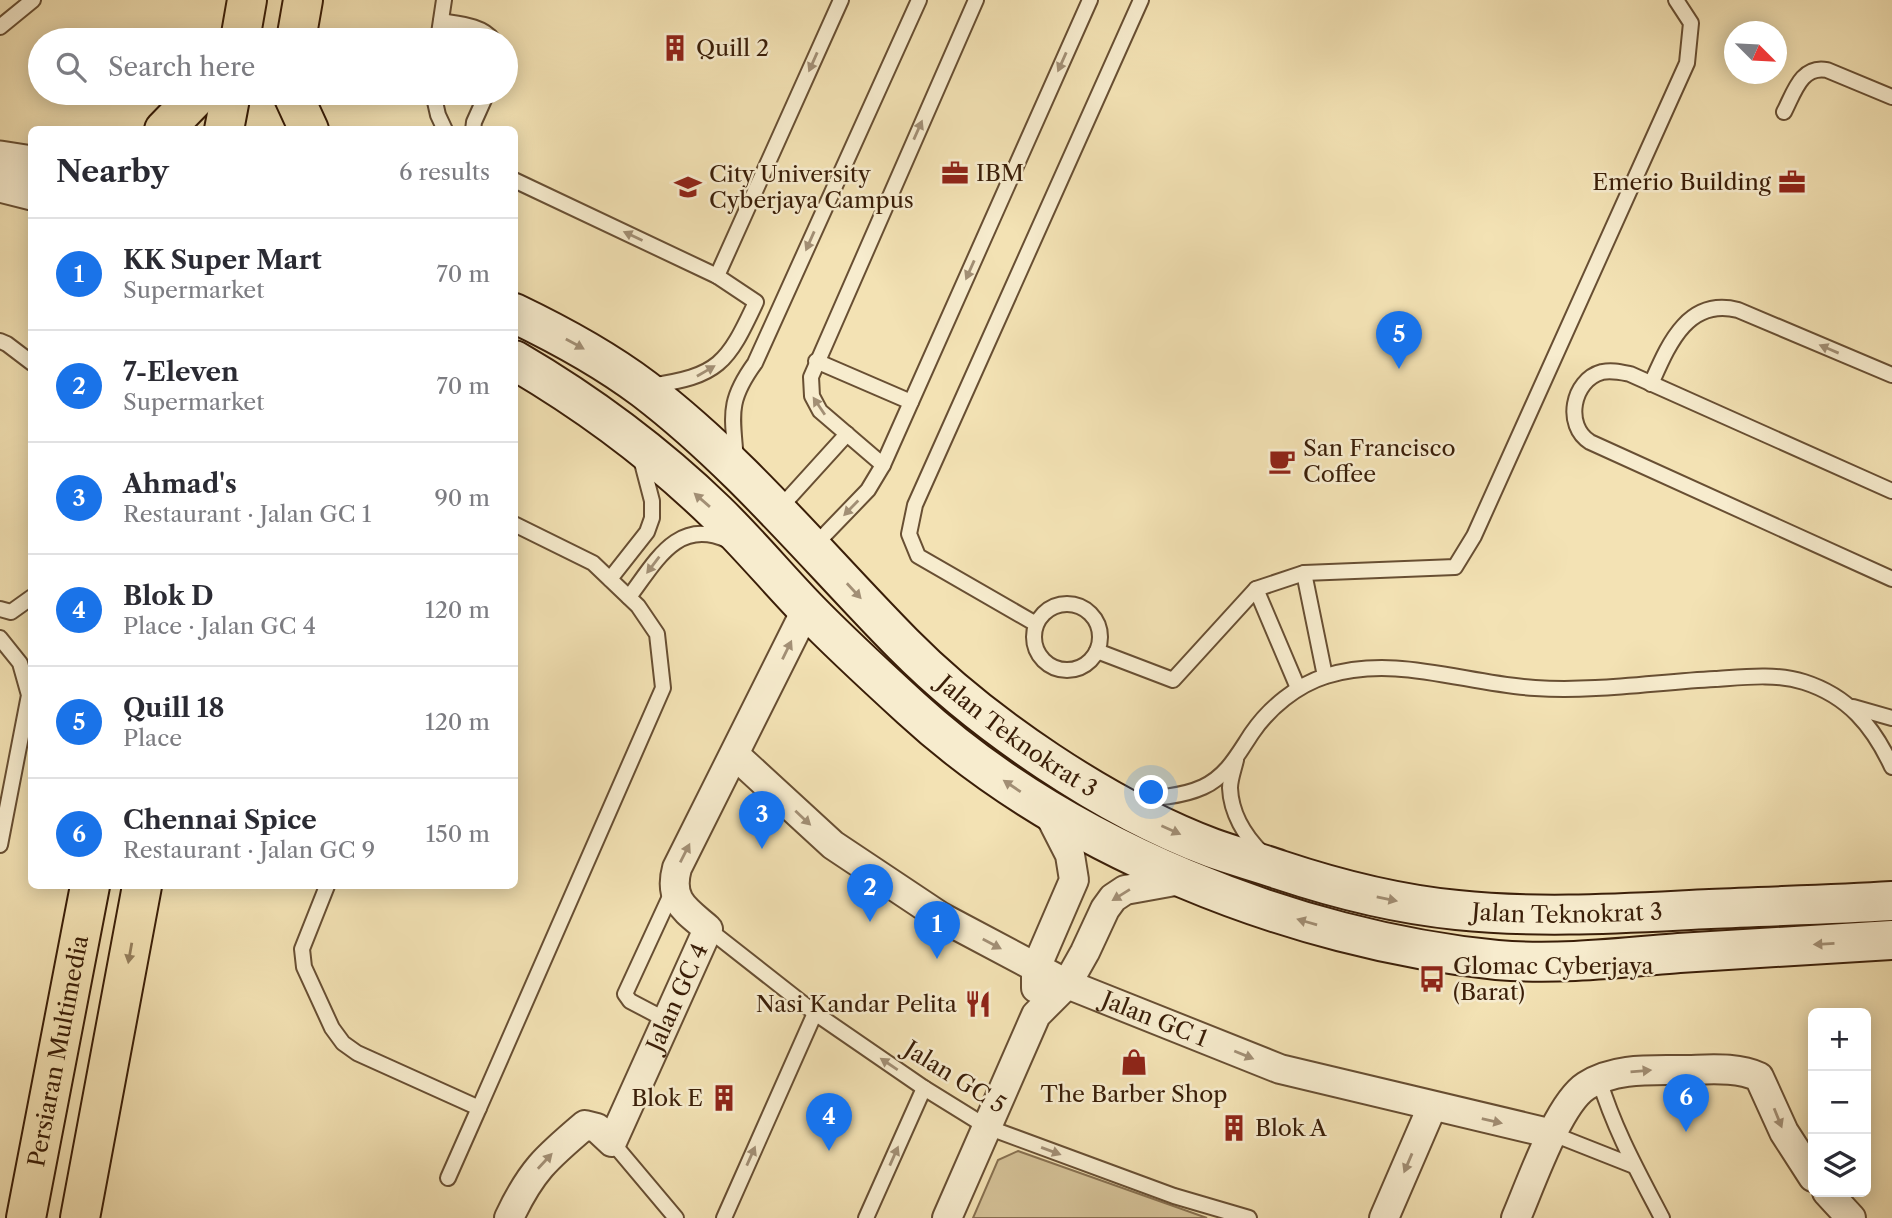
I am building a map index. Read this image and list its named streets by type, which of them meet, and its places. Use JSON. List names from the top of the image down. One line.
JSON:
{"streets":{"main road":["Jalan Teknokrat 3","Persiaran Multimedia"],"street":["Jalan GC 4","Jalan GC 1"],"lane":["Jalan GC 5"]},"crossings":[["Jalan GC 4","Jalan GC 5"]],"one_way":["Jalan GC 1"],"places":{"building":["Quill 2","Blok E","Blok A"],"office":["IBM","Emerio Building"],"school or university":["City University Cyberjaya Campus"],"cafe":["San Francisco Coffee"],"bus stop":["Glomac Cyberjaya (Barat)"],"restaurant":["Nasi Kandar Pelita"],"shop":["The Barber Shop"]},"north":"bottom right","page":{"search":"Search here","heading":["Nearby","6 results"],"list":[{"mark":"1","name":"KK Super Mart","note":"Supermarket","value":"70 m"},{"mark":"2","name":"7-Eleven","note":"Supermarket","value":"70 m"},{"mark":"3","name":"Ahmad's","note":"Restaurant · Jalan GC 1","value":"90 m"},{"mark":"4","name":"Blok D","note":"Place · Jalan GC 4","value":"120 m"},{"mark":"5","name":"Quill 18","note":"Place","value":"120 m"},{"mark":"6","name":"Chennai Spice","note":"Restaurant · Jalan GC 9","value":"150 m"}],"pins":["5","3","2","1","6","4"],"map_buttons":["+","−"]}}
